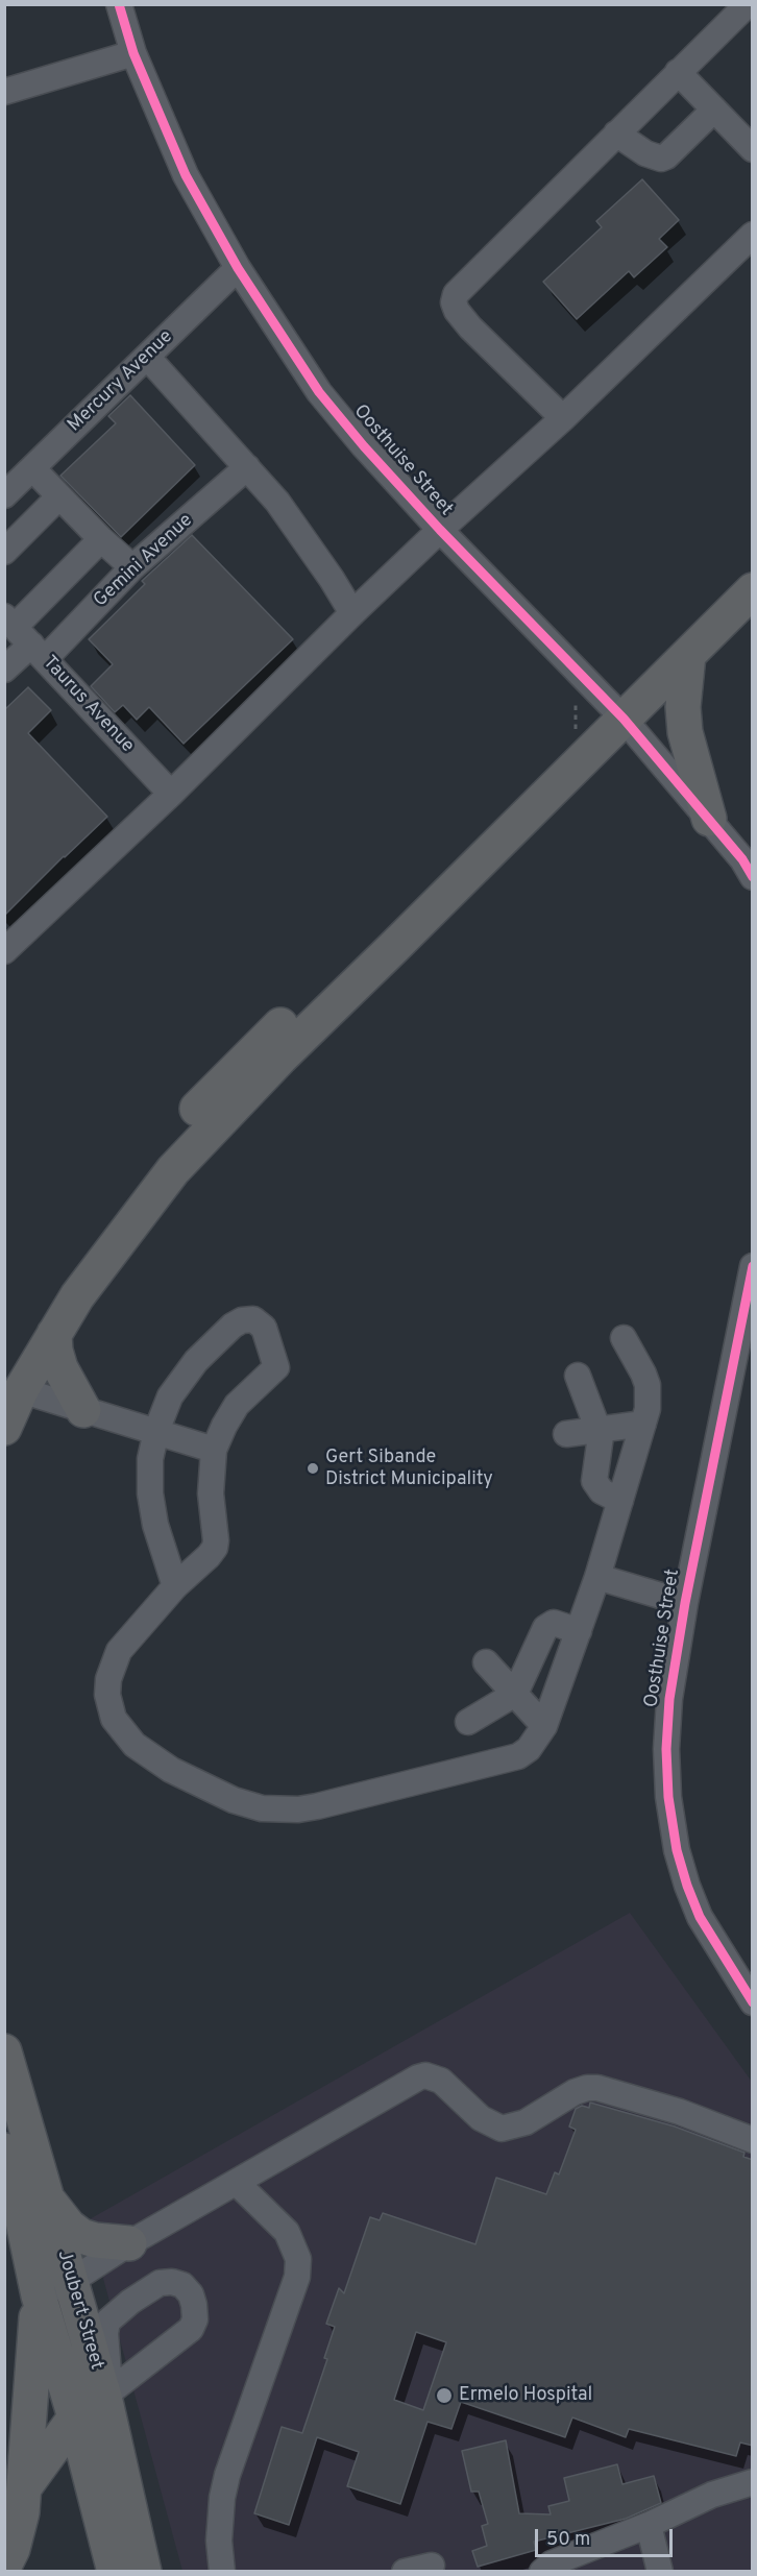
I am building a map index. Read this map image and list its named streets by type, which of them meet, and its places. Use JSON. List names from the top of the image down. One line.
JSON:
{"streets":{"highway":["Joubert Street"],"street":["Mercury Avenue","Oosthuise Street","Gemini Avenue","Taurus Avenue"]},"crossings":[["Mercury Avenue","Oosthuise Street"],["Gemini Avenue","Taurus Avenue"]],"places":["Gert Sibande District Municipality","Ermelo Hospital"],"scale_bar":"50 m"}
